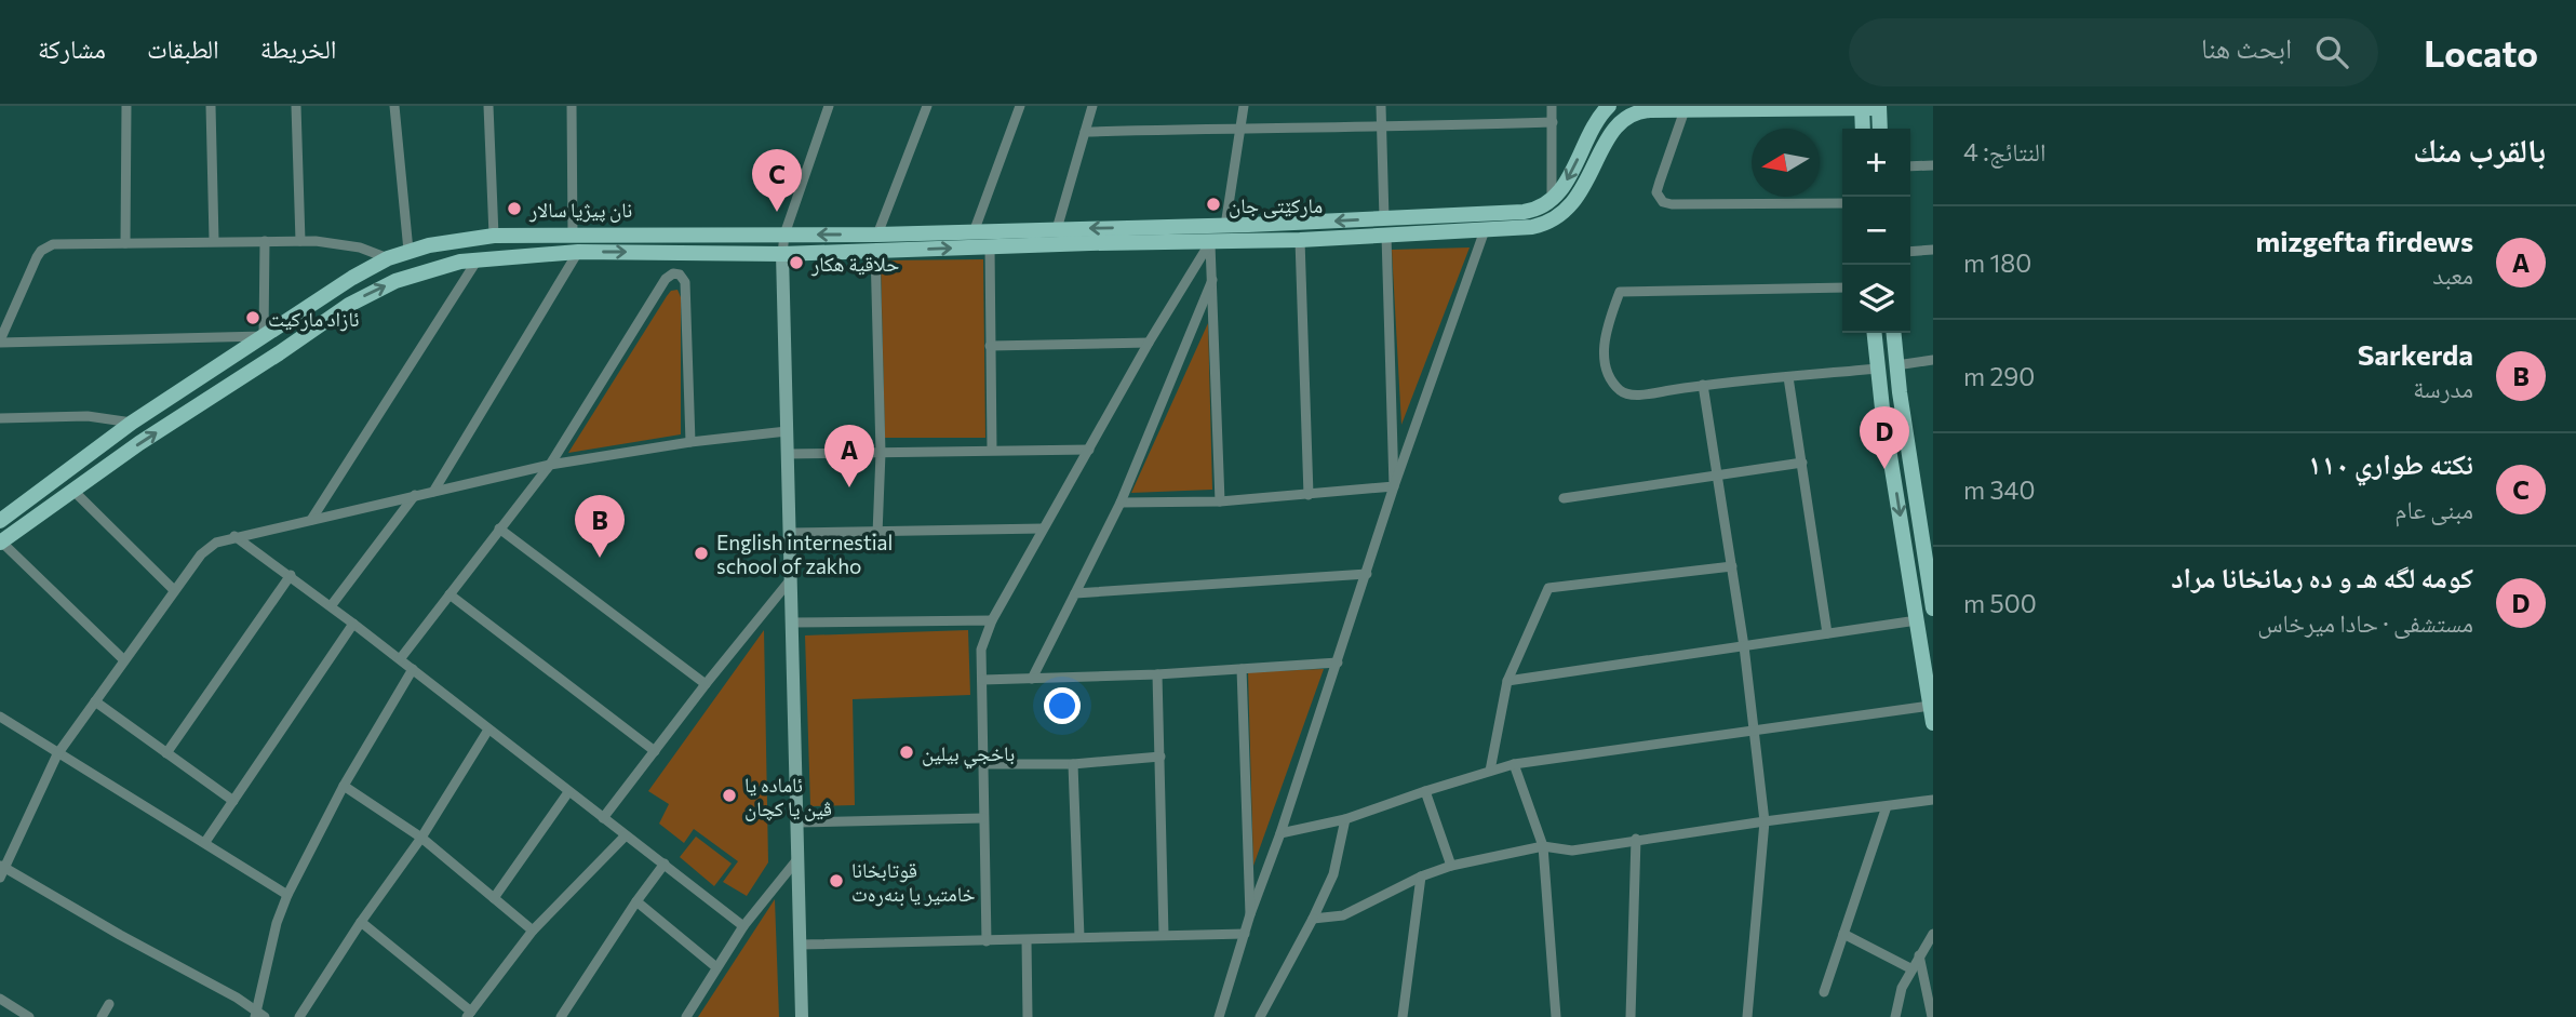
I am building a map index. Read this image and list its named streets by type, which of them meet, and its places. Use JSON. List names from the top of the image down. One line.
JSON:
{"places":["مارکێتی جان","نان پيژيا سالار","حلاقية هكار","ئازاد ماركيت","English internestial school of zakho","باخجي بيلين","ئاماده یا ڤین یا کچان","قوتابخانا خامتیر یا بنەرەت"],"north":"left","page":{"header":"Locato","search":"ابحث هنا","nav":["الخريطة","الطبقات","مشاركة"],"heading":["بالقرب منك","النتائج: 4"],"map_buttons":["+","−"],"pins":["C","D","A","B"],"list":[{"mark":"A","name":"mizgefta firdews","note":"معبد","value":"180 m"},{"mark":"B","name":"Sarkerda","note":"مدرسة","value":"290 m"},{"mark":"C","name":"نكته طواري ١١٠","note":"مبنى عام","value":"340 m"},{"mark":"D","name":"كومه لگه هـ و ده رمانخانا مراد","note":"مستشفى · حادا ميرخاس","value":"500 m"}]}}
